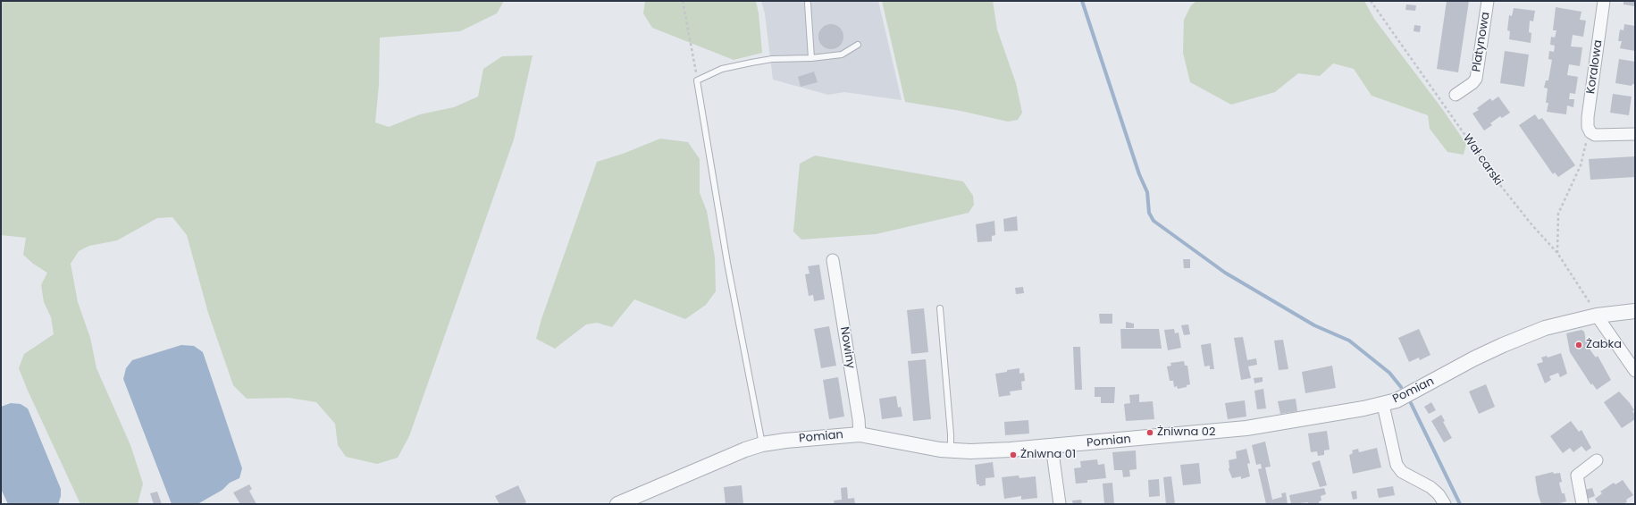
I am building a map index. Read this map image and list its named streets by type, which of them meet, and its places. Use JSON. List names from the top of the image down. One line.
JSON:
{"streets":{"street":["Platynowa","Koralowa","Nowiny","Pomian"],"path":["Wał carski"]},"crossings":[["Wał carski","Pomian"],["Nowiny","Pomian"]],"places":["Żabka","Żniwna 02","Żniwna 01"]}
